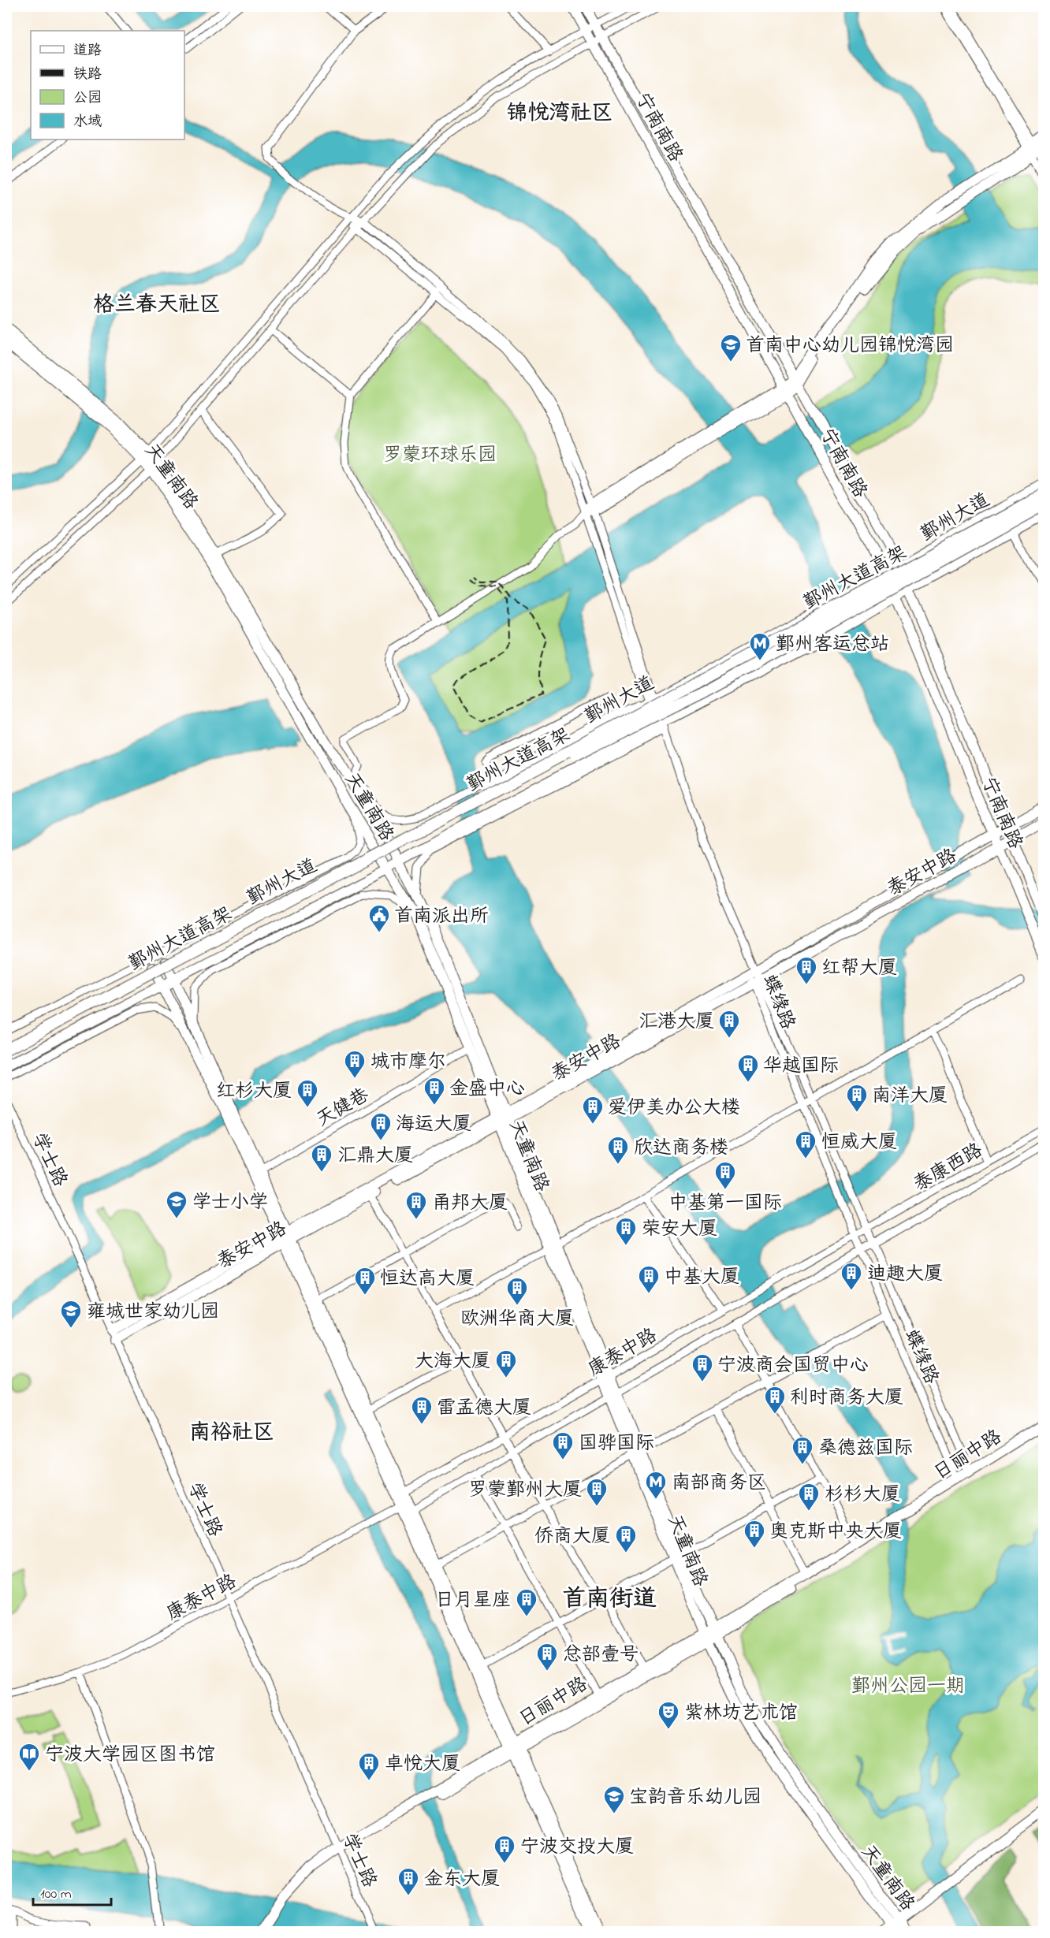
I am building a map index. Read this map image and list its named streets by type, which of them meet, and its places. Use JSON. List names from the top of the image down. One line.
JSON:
{"streets":{"highway":["鄞州大道高架"],"main road":["宁南南路","天童南路","鄞州大道","泰安中路","日丽中路"],"street":["蝶缘路","天健巷","学士路","泰康西路","康泰中路"]},"crossings":[["宁南南路","鄞州大道"],["宁南南路","泰安中路"],["天童南路","鄞州大道"],["天童南路","泰安中路"],["天童南路","天健巷"],["天童南路","康泰中路"],["天童南路","日丽中路"],["泰安中路","蝶缘路"],["泰安中路","学士路"],["蝶缘路","泰康西路"],["蝶缘路","康泰中路"],["蝶缘路","日丽中路"],["学士路","康泰中路"],["学士路","日丽中路"],["泰康西路","康泰中路"]],"districts":["锦悦湾社区","格兰春天社区","南裕社区","首南街道"],"parks":["罗蒙环球乐园","鄞州公园一期"],"places":{"school or university":["首南中心幼儿园锦悦湾园","学士小学","雍城世家幼儿园","宝韵音乐幼儿园"],"metro station":["鄞州客运总站","南部商务区"],"public building":["首南派出所"],"building":["红帮大厦","汇港大厦","城市摩尔","华越国际","金盛中心","红杉大厦","南洋大厦","爱伊美办公大楼","海运大厦","恒威大厦","欣达商务楼","汇鼎大厦","中基第一国际","甬邦大厦","荣安大厦","迪趣大厦","中基大厦","恒达高大厦","欧洲华商大厦","大海大厦","宁波商会国贸中心","利时商务大厦","雷孟德大厦","国骅国际","桑德兹国际","罗蒙鄞州大厦","杉杉大厦","奥克斯中央大厦","侨商大厦","日月星座","总部壹号","卓悦大厦","宁波交投大厦","金东大厦"],"theatre":["紫林坊艺术馆"],"library":["宁波大学园区图书馆"]},"legend":["道路","铁路","公园","水域"],"scale_bar":"100 m"}
